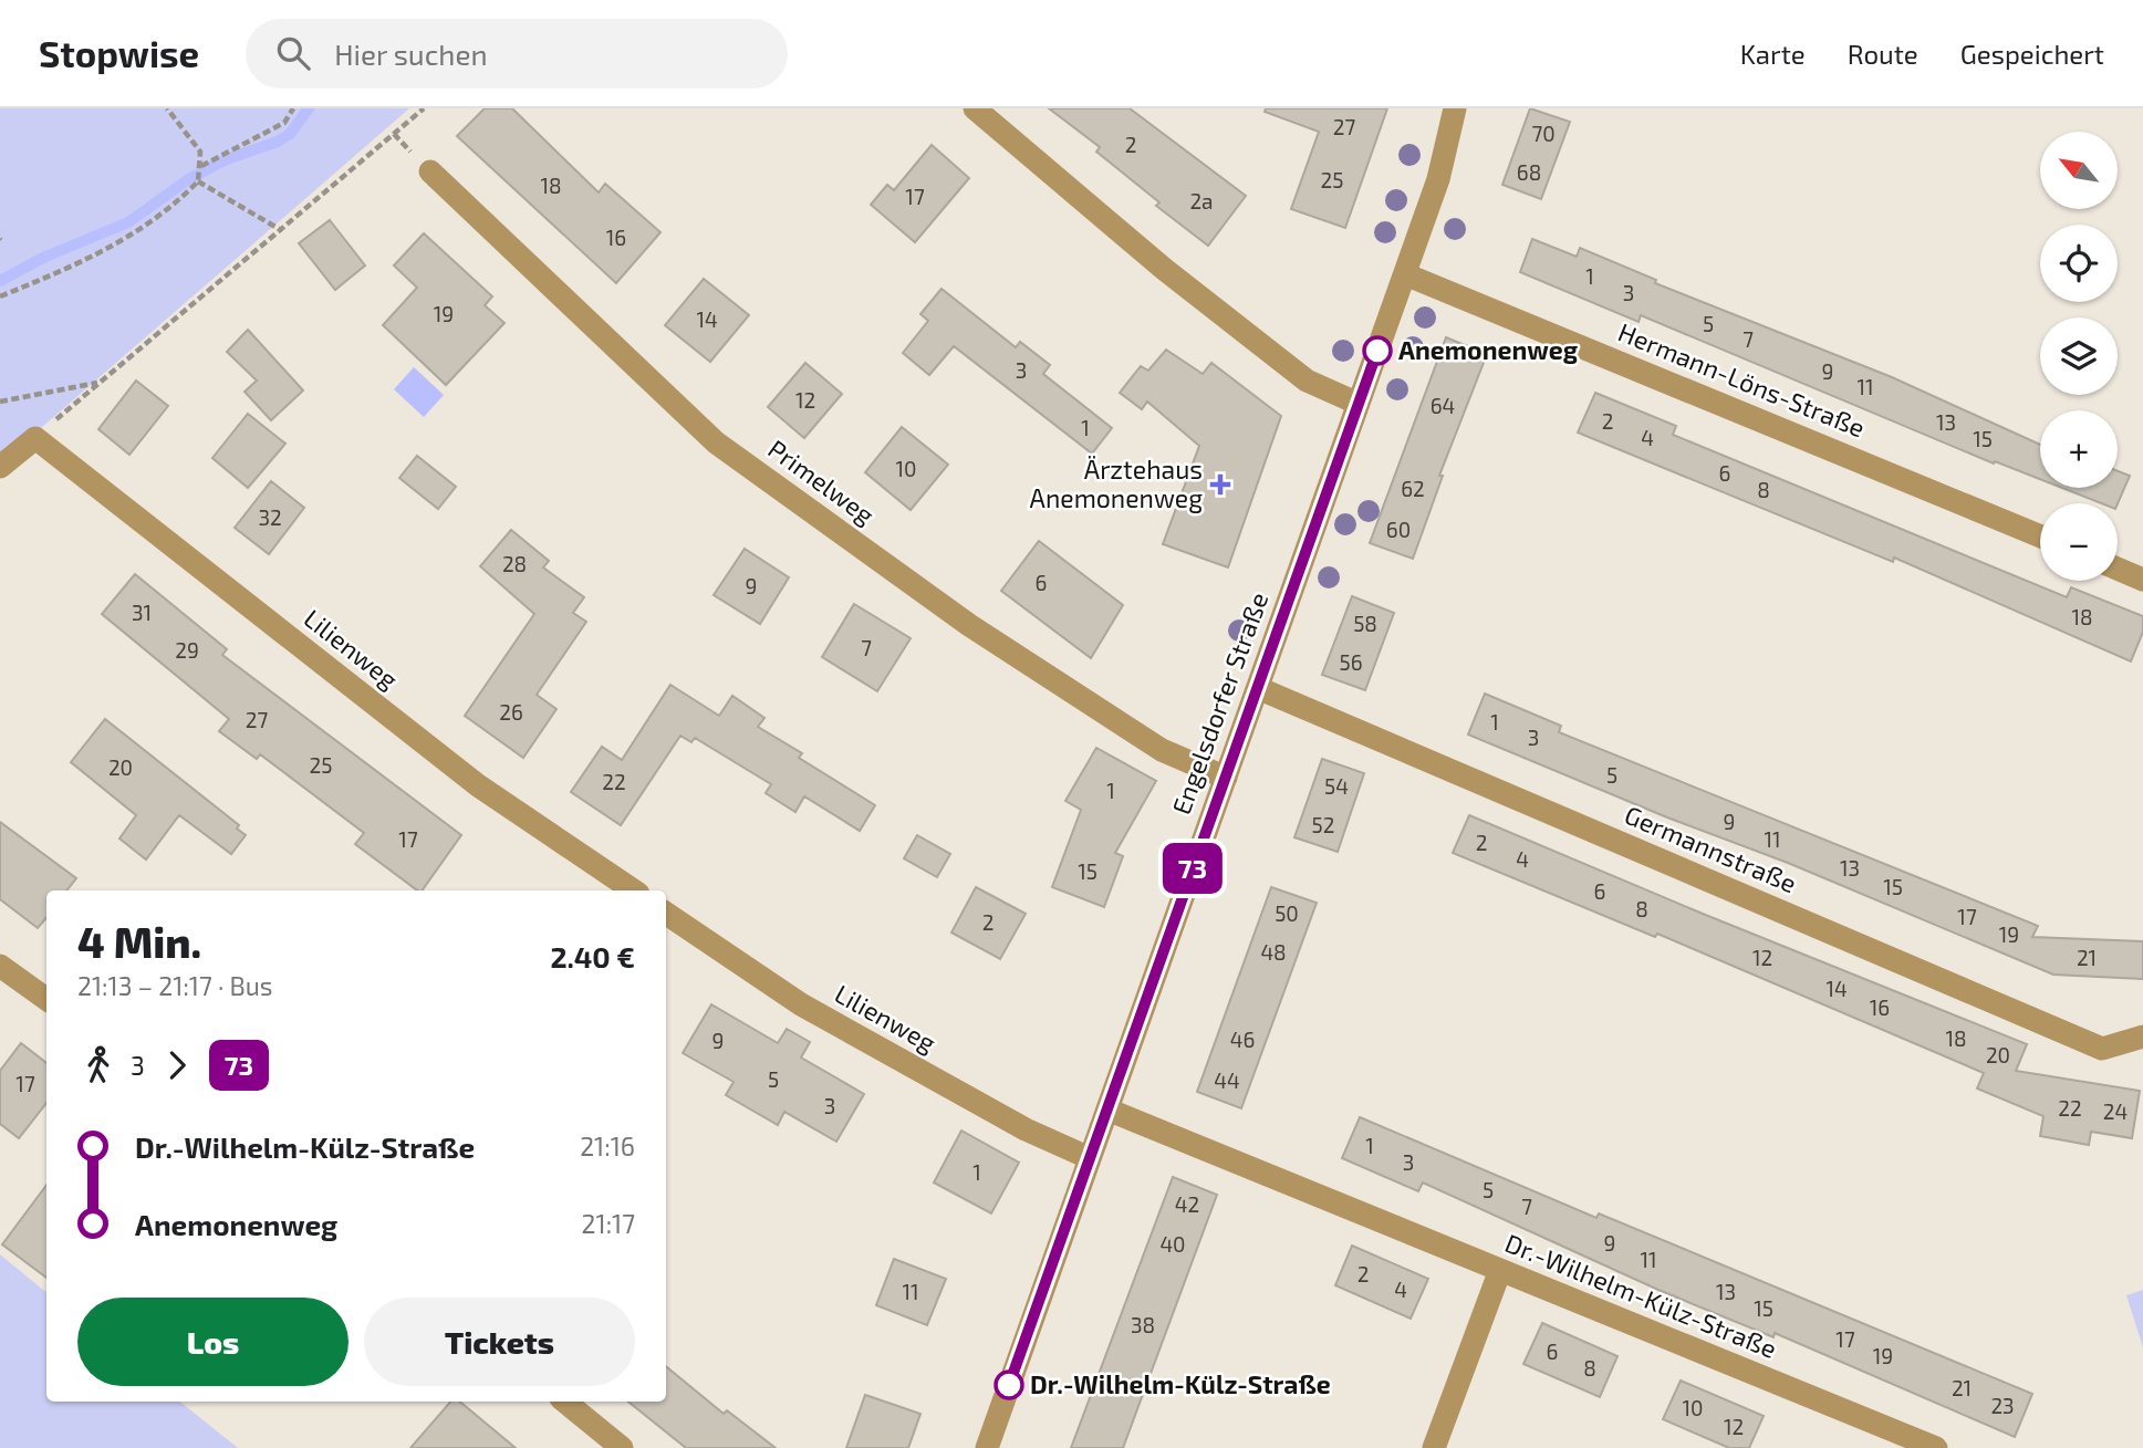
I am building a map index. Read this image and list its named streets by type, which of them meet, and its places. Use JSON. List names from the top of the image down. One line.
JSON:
{"streets":{"street":["Hermann-Löns-Straße","Primelweg","Lilienweg","Engelsdorfer Straße","Germannstraße","Dr.-Wilhelm-Külz-Straße"]},"crossings":[["Hermann-Löns-Straße","Engelsdorfer Straße"],["Primelweg","Engelsdorfer Straße"],["Lilienweg","Engelsdorfer Straße"],["Engelsdorfer Straße","Germannstraße"],["Engelsdorfer Straße","Dr.-Wilhelm-Külz-Straße"]],"places":{"other":["Anemonenweg","Dr.-Wilhelm-Külz-Straße"],"health":["Ärztehaus Anemonenweg"]},"lines":["bus line 73"],"house_numbers":["27","70","2","68","25","18","17","2a","16","1","3","19","14","5","7","3","9","11","12","64","2","13","1","4","15","10","6","62","8","32","60","28","6","9","31","18","58","7","29","56","26","27","1","3","25","20","5","22","54","1","9","52","17","11","2","4","13","15","15","6","8","50","17","2","19","48","12","21","14","16","18","46","9","20","5","44","17","3","22","24","1","3","1","5","42","7","9","40","11","2","4","11","13","15","38","17","6","19","8","21","23","10","12"],"north":"top left","page":{"header":"Stopwise","search":"Hier suchen","nav":["Karte","Route","Gespeichert"],"on_map":"73","map_buttons":["+","−"],"heading":["4 Min.","21:13 – 21:17 · Bus","2.40 €"],"legs":["3","73"],"list":[{"name":"Dr.-Wilhelm-Külz-Straße","value":"21:16"},{"name":"Anemonenweg","value":"21:17"}],"buttons":["Los","Tickets"]}}
